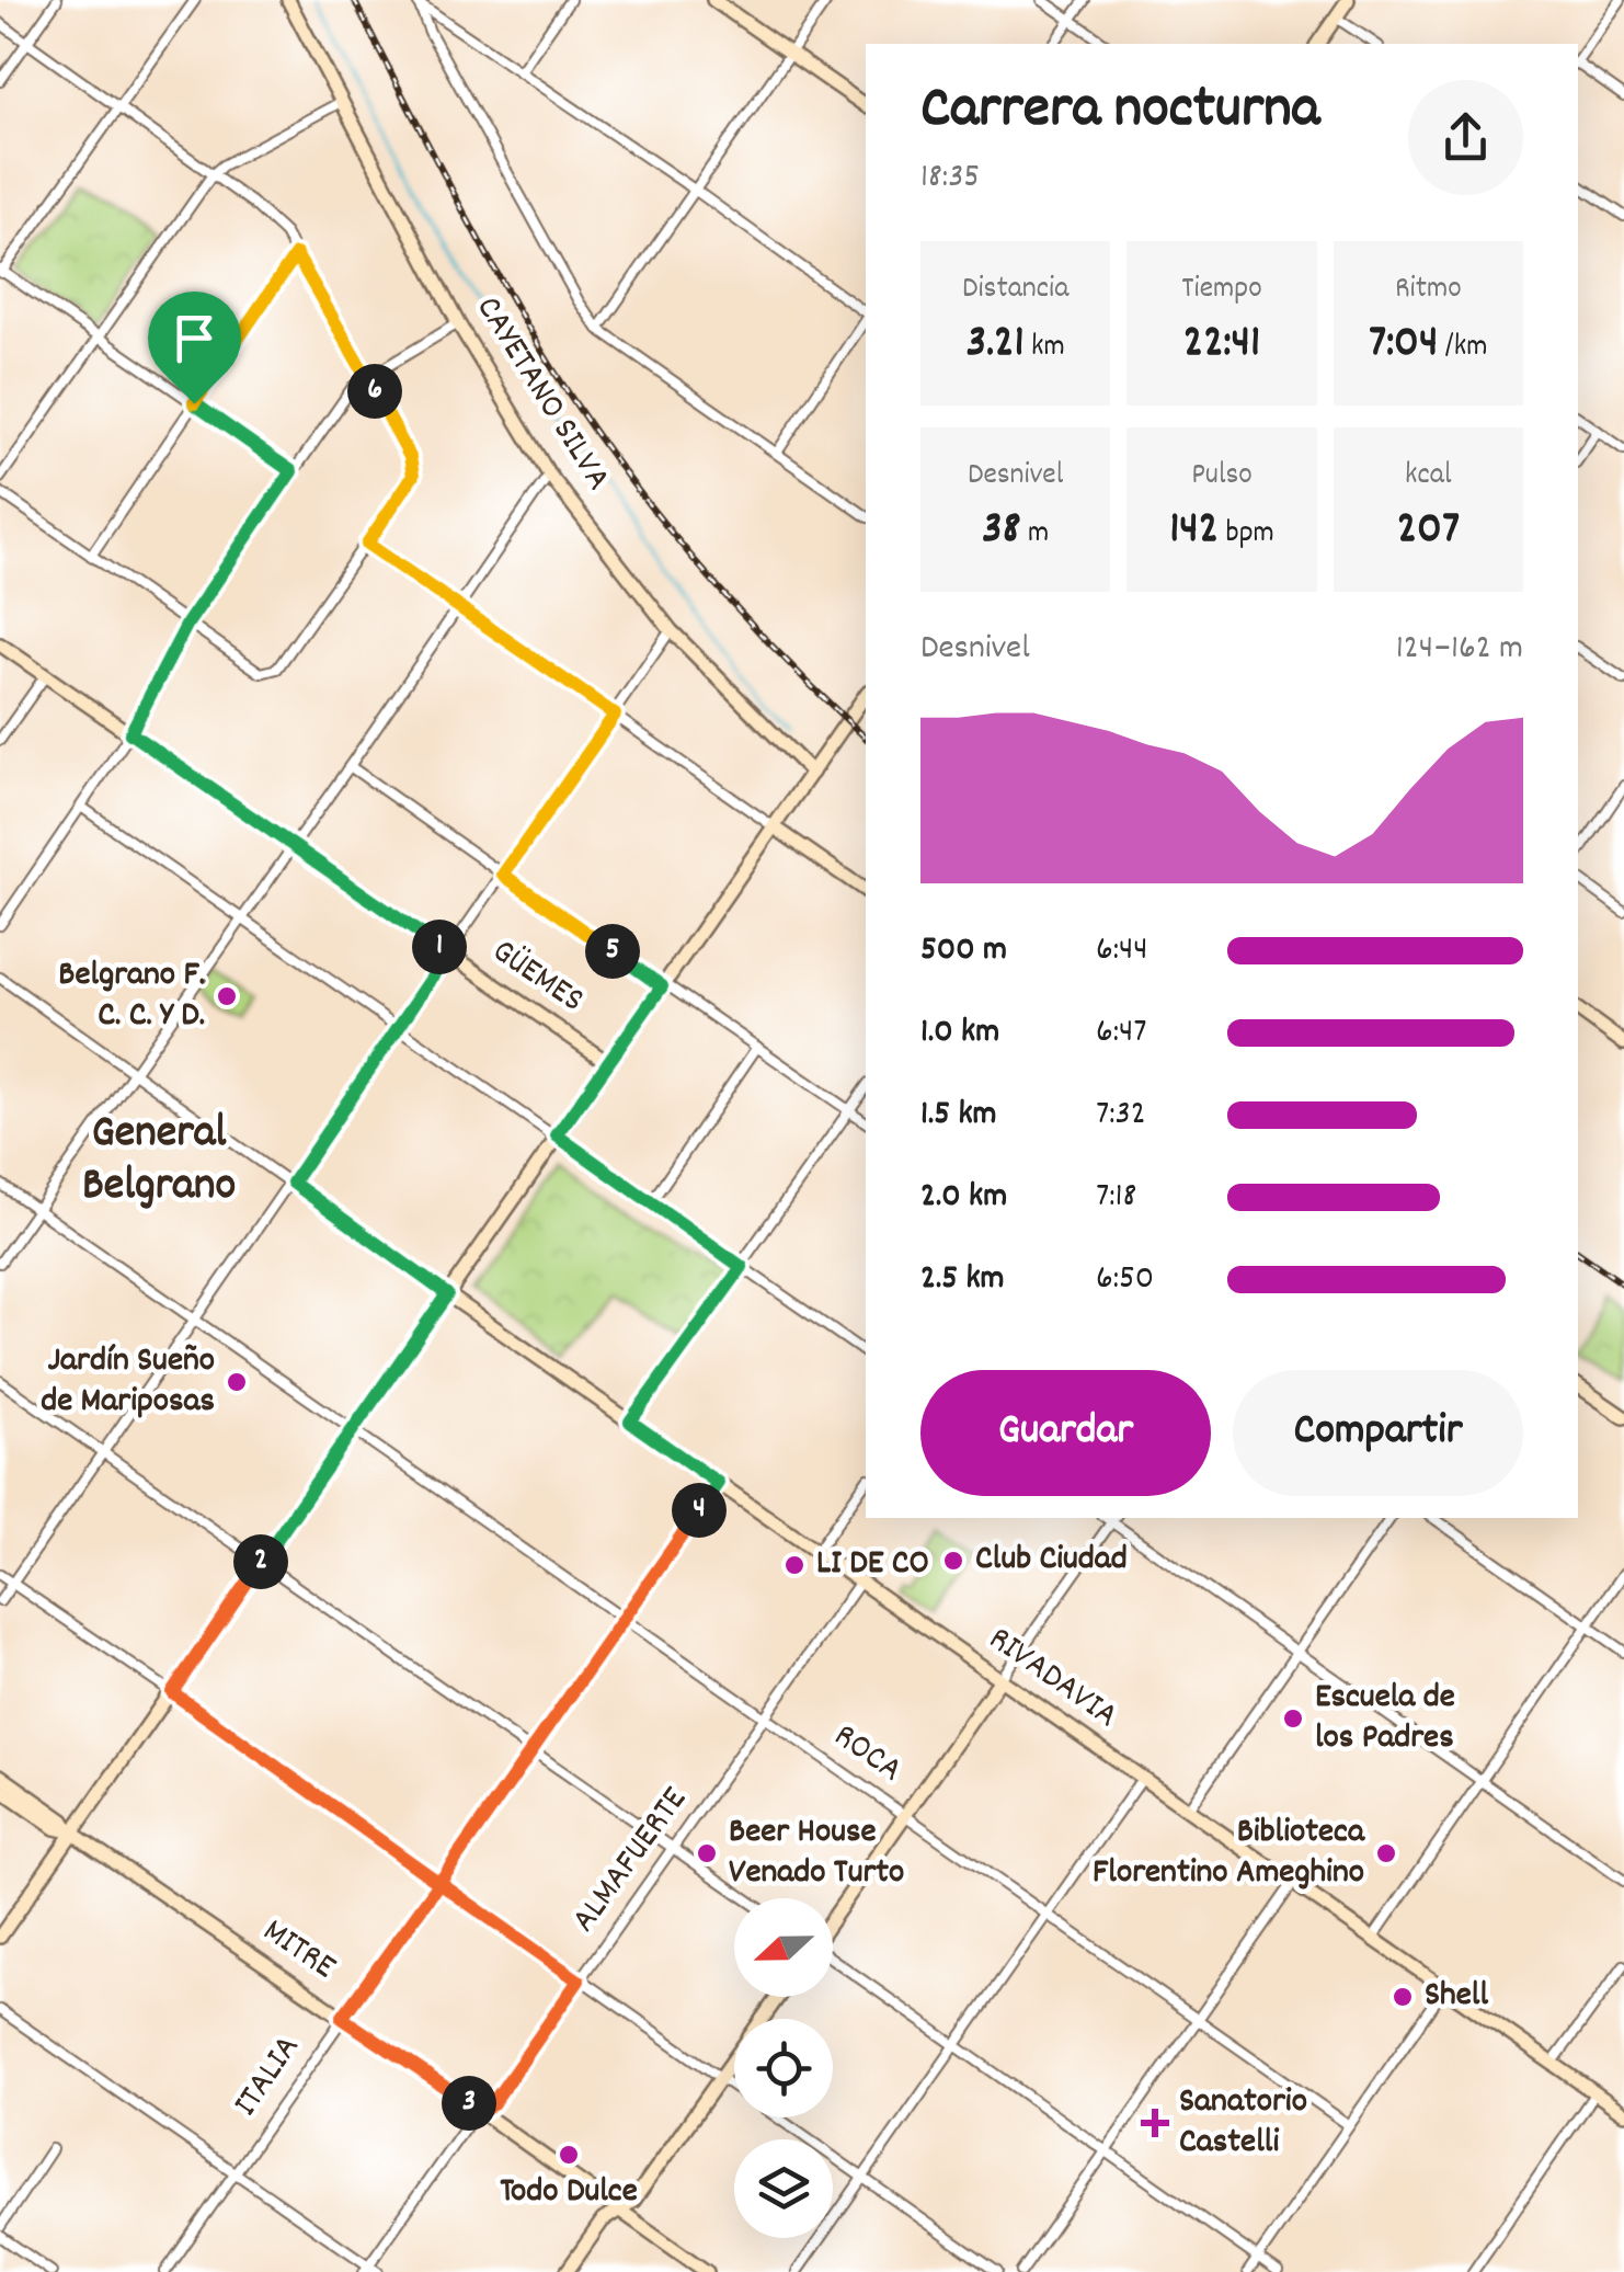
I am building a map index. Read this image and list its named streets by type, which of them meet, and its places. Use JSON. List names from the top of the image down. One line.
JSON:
{"streets":{"street":["CAYETANO SILVA","GÜEMES","RIVADAVIA","ROCA","ALMAFUERTE","MITRE","ITALIA"]},"crossings":[["RIVADAVIA","ALMAFUERTE"],["RIVADAVIA","ITALIA"],["ROCA","ALMAFUERTE"],["ROCA","ITALIA"],["ALMAFUERTE","MITRE"],["MITRE","ITALIA"]],"districts":["General Belgrano"],"places":{"other":["Belgrano F. C. C. Y D.","Jardín Sueño de Mariposas","Club Ciudad","LI DE CO","Escuela de los Padres","Beer House Venado Turto","Biblioteca Florentino Ameghino","Shell","Todo Dulce"],"health":["Sanatorio Castelli"]},"north":"left","page":{"heading":["Carrera nocturna","18:35"],"stats":[["Distancia","3.21 km"],["Tiempo","22:41"],["Ritmo","7:04 /km"],["Desnivel","38 m"],["Pulso","142 bpm"],["kcal","207"]],"pins":["6","1","5","4","2","3"],"chart":["Desnivel","124–162 m"],"list":[{"name":"500 m","note":"6:44"},{"name":"1.0 km","note":"6:47"},{"name":"1.5 km","note":"7:32"},{"name":"2.0 km","note":"7:18"},{"name":"2.5 km","note":"6:50"}],"buttons":["Guardar","Compartir"]}}
